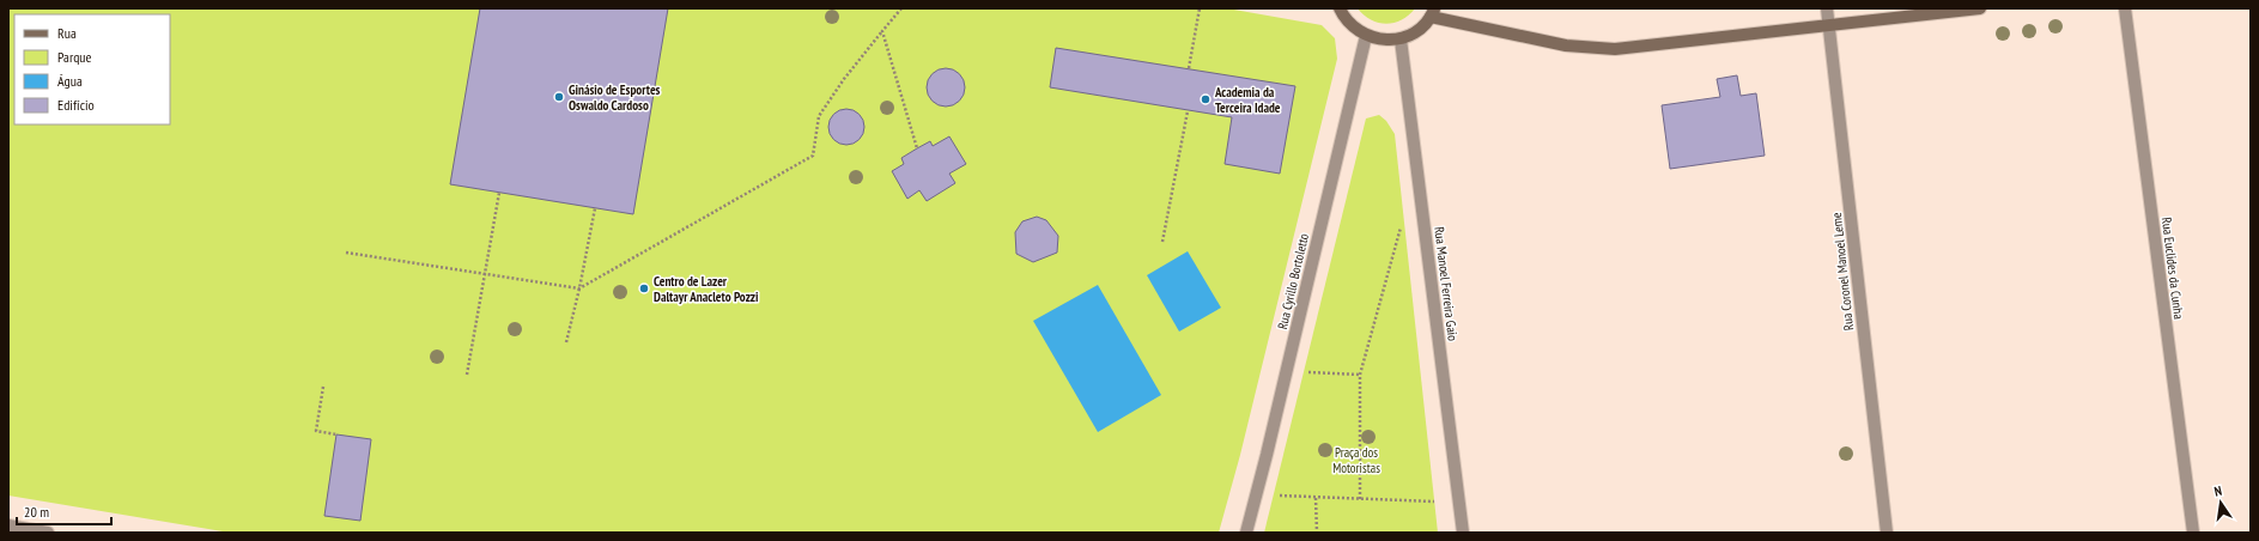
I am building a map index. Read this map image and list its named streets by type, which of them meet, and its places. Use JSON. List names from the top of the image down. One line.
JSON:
{"streets":{"street":["Rua Euclides da Cunha","Rua Coronel Manoel Leme","Rua Cyrillo Bortoletto","Rua Manoel Ferreira Gaio"]},"parks":["Praça dos Motoristas"],"places":["Ginásio de Esportes Oswaldo Cardoso","Academia da Terceira Idade","Centro de Lazer Daltayr Anacleto Pozzi"],"legend":["Rua","Parque","Água","Edifício"],"scale_bar":"20 m","north":"top"}
